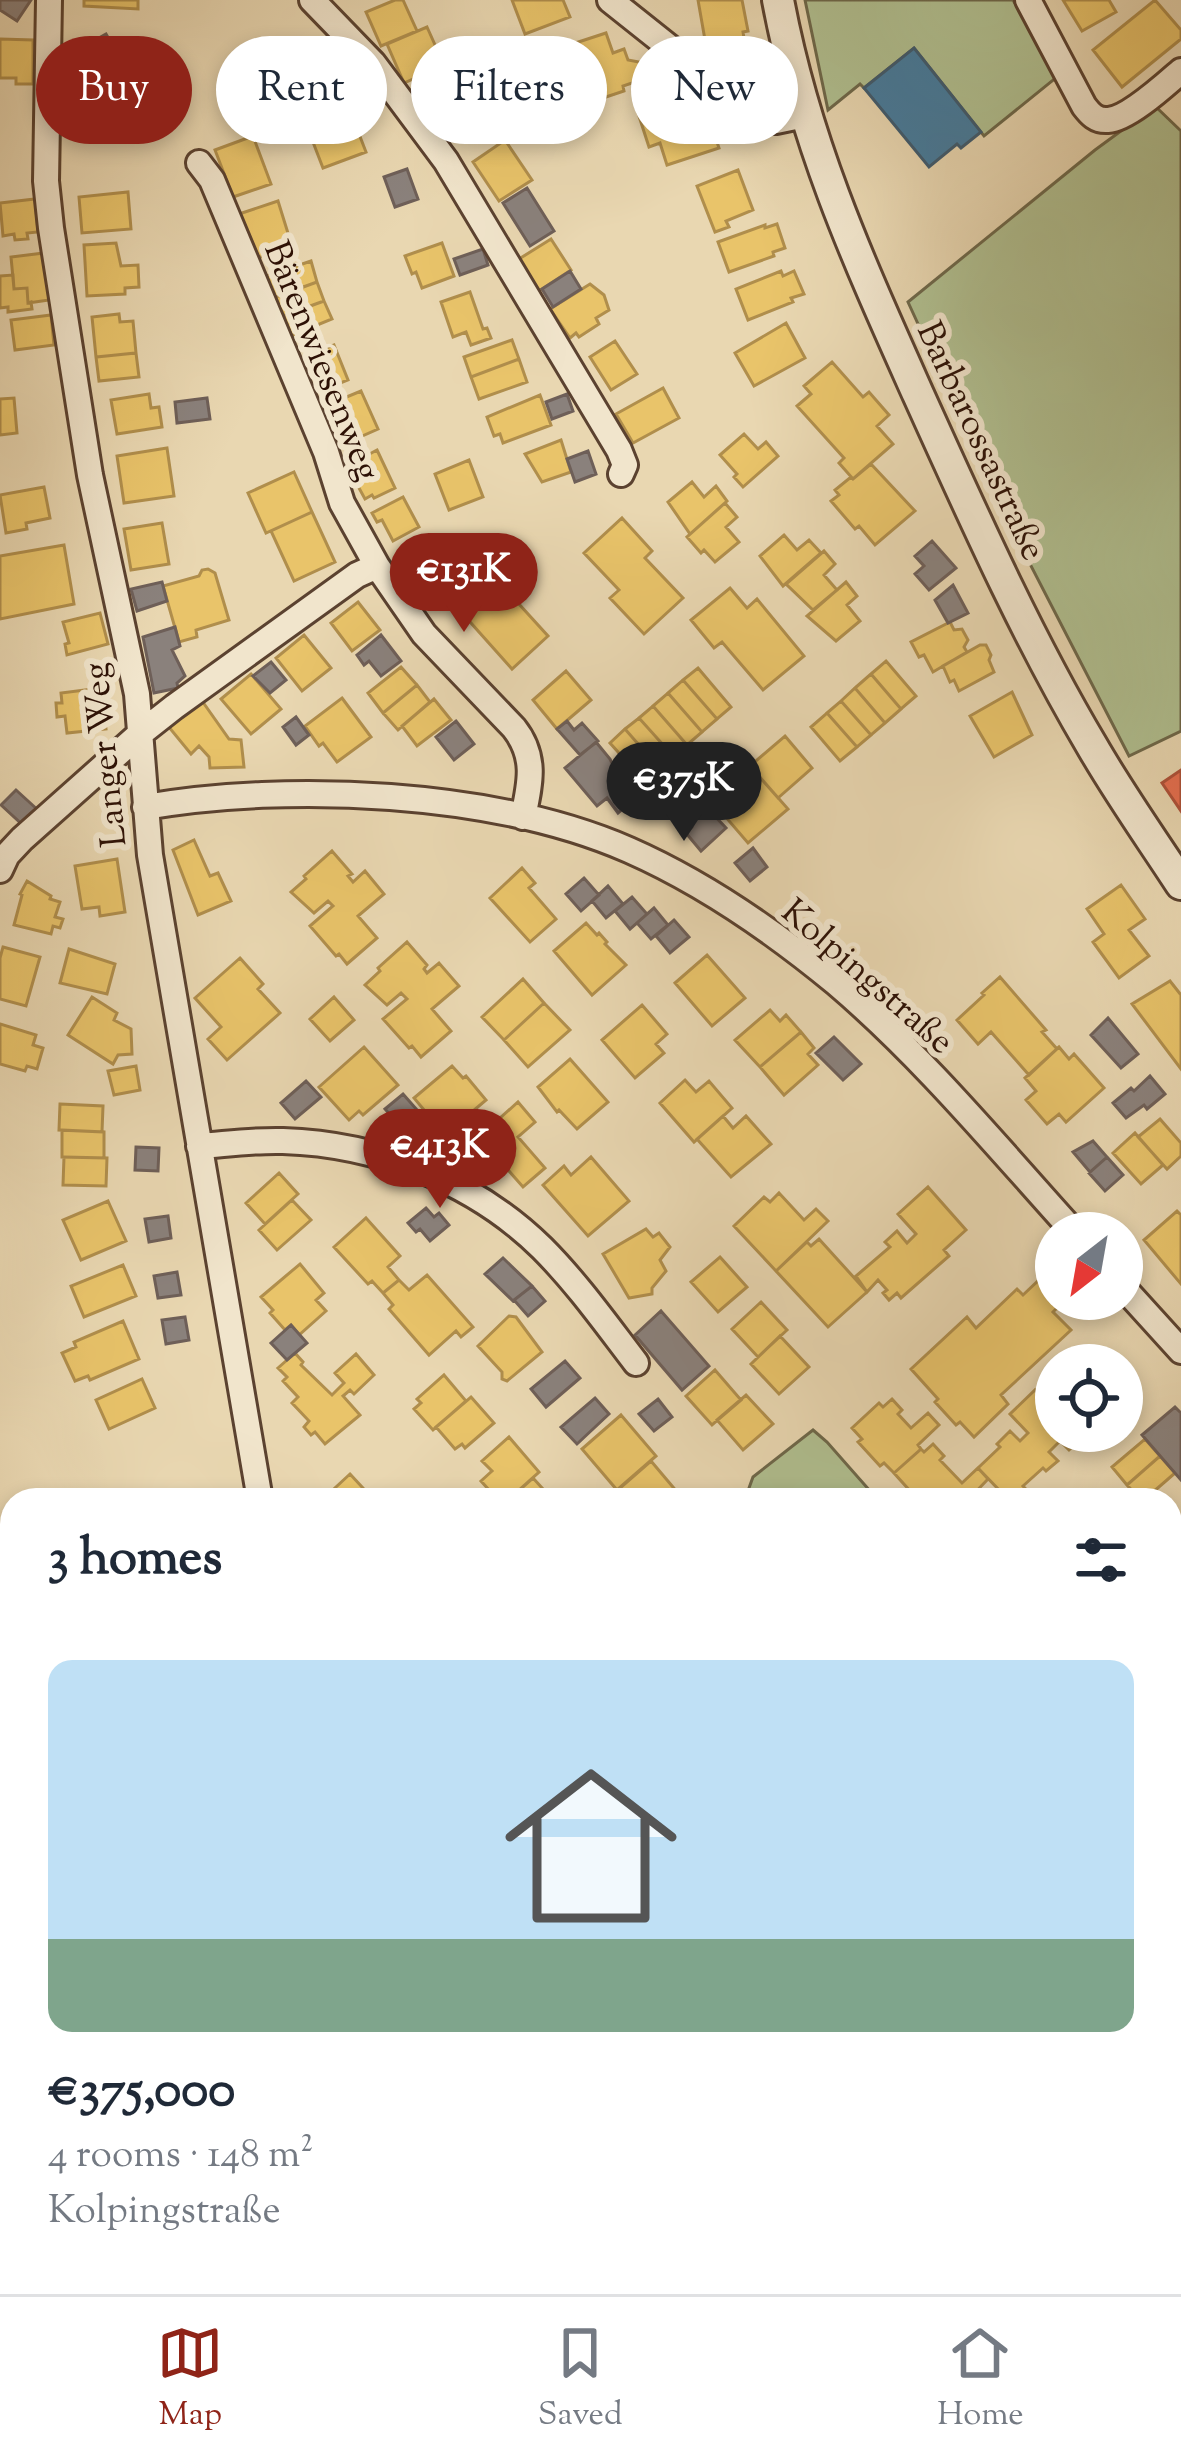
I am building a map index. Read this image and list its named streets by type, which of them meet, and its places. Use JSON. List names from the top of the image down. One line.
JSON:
{"streets":{"street":["Bärenwiesenweg","Barbarossastraße","Langer Weg","Kolpingstraße"]},"crossings":[["Bärenwiesenweg","Kolpingstraße"],["Langer Weg","Kolpingstraße"]],"north":"bottom left","page":{"chip":["Buy","Rent","Filters","New"],"price":["€131K","€375K","€413K"],"heading":"3 homes","list":[{"name":"€375,000","note":"4 rooms · 148 m² · Kolpingstraße"}],"tabs":["Map","Saved","Home"]}}
